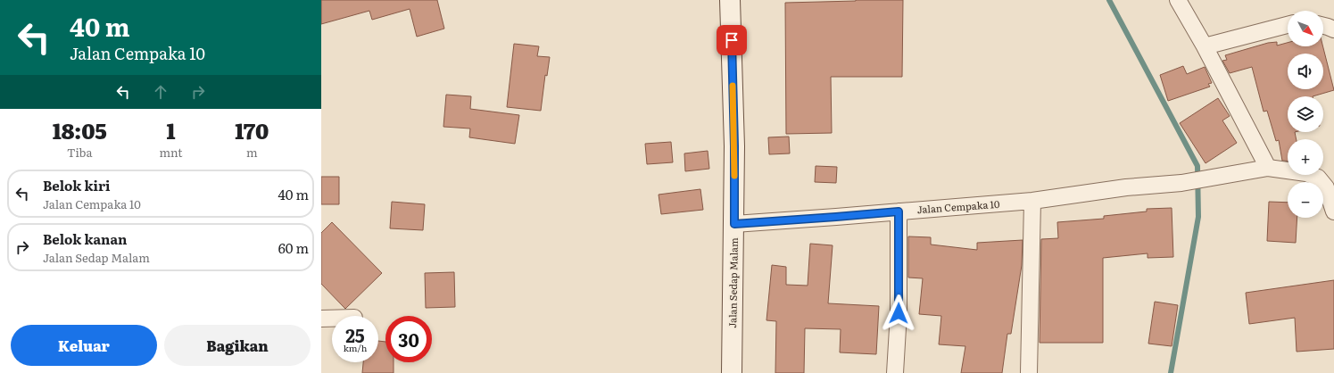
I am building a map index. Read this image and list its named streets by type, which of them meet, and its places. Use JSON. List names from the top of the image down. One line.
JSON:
{"streets":{"street":["Jalan Cempaka 10","Jalan Sedap Malam"]},"crossings":[["Jalan Cempaka 10","Jalan Sedap Malam"]],"north":"bottom right","page":{"turn":["40 m","Jalan Cempaka 10"],"map_buttons":["+","−"],"eta":["18:05","Tiba","1","mnt","170","m"],"list":[{"name":"Belok kiri","note":"Jalan Cempaka 10","value":"40 m"},{"name":"Belok kanan","note":"Jalan Sedap Malam","value":"60 m"}],"speed":"25 km/h","limit":"30","buttons":["Keluar","Bagikan"]}}
